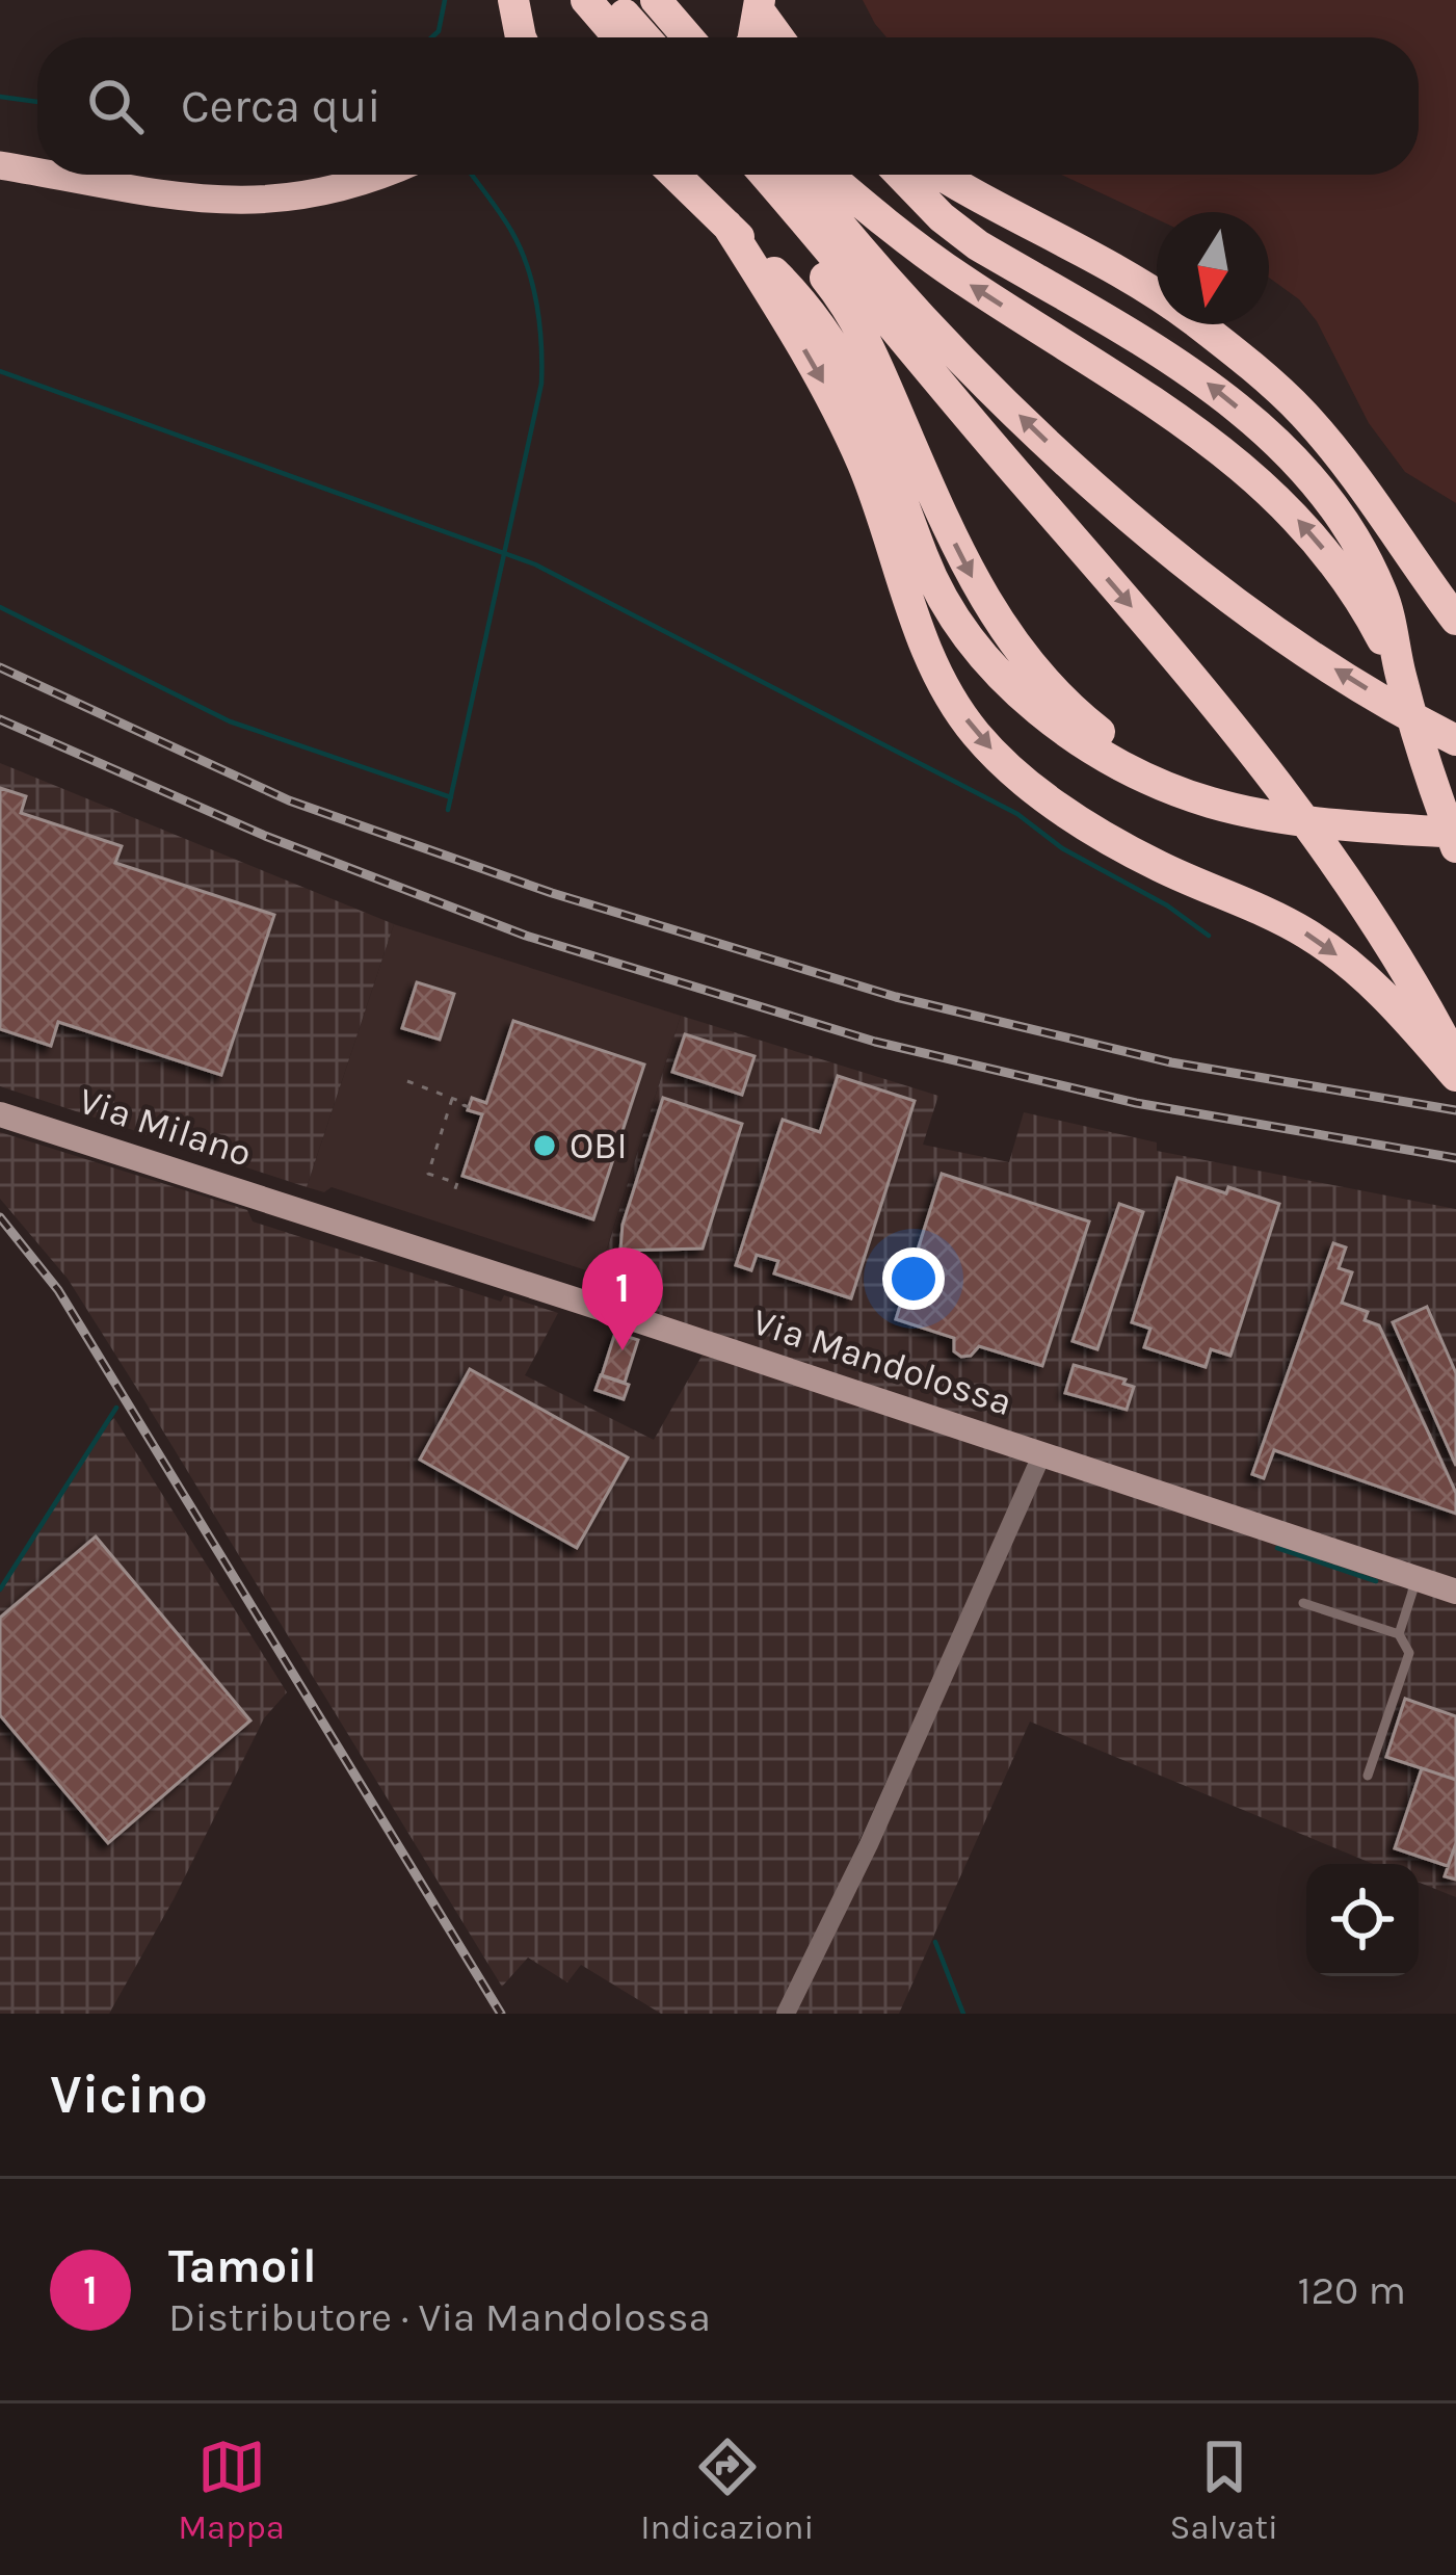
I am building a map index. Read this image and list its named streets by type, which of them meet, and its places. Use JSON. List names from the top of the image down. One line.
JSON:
{"streets":{"main road":["Via Milano","Via Mandolossa"]},"crossings":[["Via Milano","Via Mandolossa"]],"places":["OBI"],"north":"bottom","page":{"search":"Cerca qui","pins":"1","heading":"Vicino","list":[{"mark":"1","name":"Tamoil","note":"Distributore · Via Mandolossa","value":"120 m"}],"nav":["Mappa","Indicazioni","Salvati"]}}
